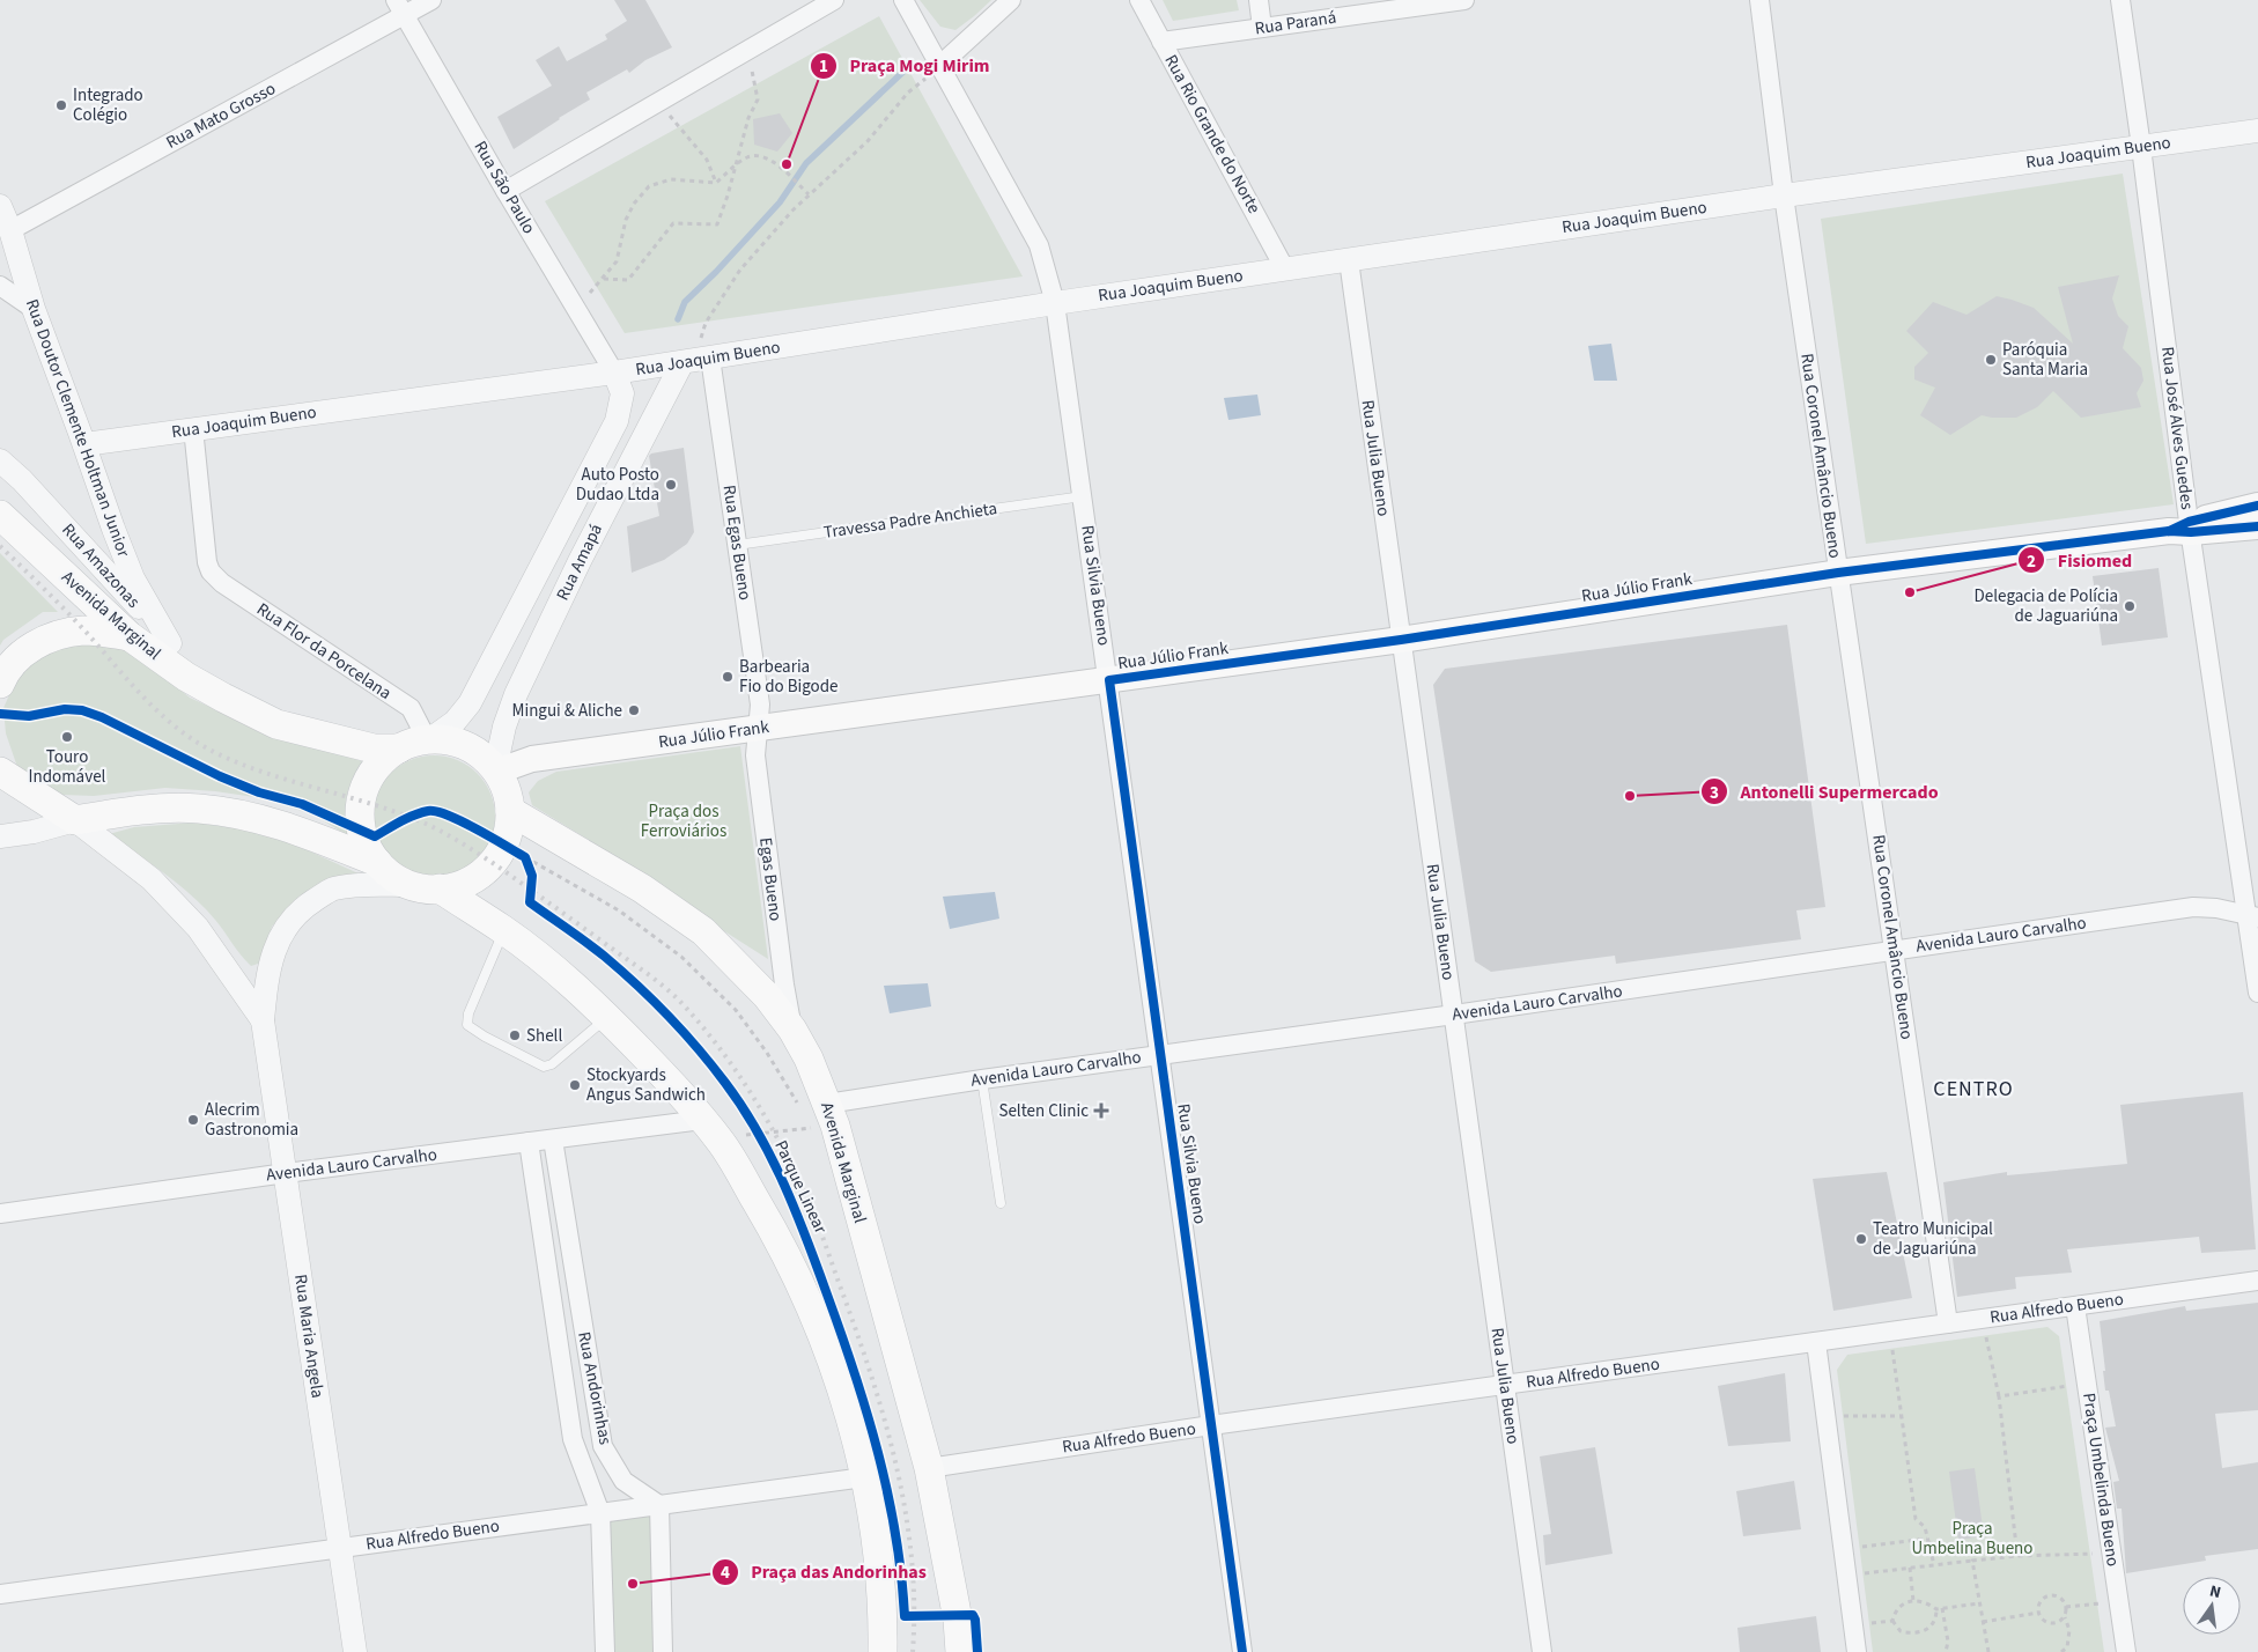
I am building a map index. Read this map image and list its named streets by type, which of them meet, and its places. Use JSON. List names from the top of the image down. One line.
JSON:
{"streets":{"main road":["Rua Júlio Frank","Avenida Marginal"],"street":["Rua Paraná","Rua Mato Grosso","Rua Rio Grande do Norte","Rua Joaquim Bueno","Rua São Paulo","Rua Doutor Clemente Holtman Junior","Rua José Alves Guedes","Rua Coronel Amâncio Bueno","Rua Julia Bueno","Rua Egas Bueno","Rua Amapá","Rua Amazonas","Rua Silvia Bueno","Rua Flor da Porcelana","Egas Bueno","Avenida Lauro Carvalho","Rua Alfredo Bueno","Rua Maria Angela","Rua Andorinhas","Praça Umbelinda Bueno"],"lane":["Travessa Padre Anchieta"],"cycle path":["Parque Linear"]},"crossings":[["Rua Paraná","Rua Rio Grande do Norte"],["Rua Mato Grosso","Rua São Paulo"],["Rua Mato Grosso","Rua Doutor Clemente Holtman Junior"],["Rua Rio Grande do Norte","Rua Joaquim Bueno"],["Rua Joaquim Bueno","Rua São Paulo"],["Rua Joaquim Bueno","Rua Doutor Clemente Holtman Junior"],["Rua Joaquim Bueno","Rua José Alves Guedes"],["Rua Joaquim Bueno","Rua Coronel Amâncio Bueno"],["Rua Joaquim Bueno","Rua Julia Bueno"],["Rua Joaquim Bueno","Rua Egas Bueno"],["Rua Joaquim Bueno","Rua Amapá"],["Rua Joaquim Bueno","Rua Silvia Bueno"],["Rua Joaquim Bueno","Rua Flor da Porcelana"],["Rua São Paulo","Rua Amapá"],["Rua Doutor Clemente Holtman Junior","Rua Amazonas"],["Rua José Alves Guedes","Rua Júlio Frank"],["Rua José Alves Guedes","Avenida Lauro Carvalho"],["Rua Coronel Amâncio Bueno","Rua Júlio Frank"],["Rua Coronel Amâncio Bueno","Avenida Lauro Carvalho"],["Rua Coronel Amâncio Bueno","Rua Alfredo Bueno"],["Rua Julia Bueno","Rua Júlio Frank"],["Rua Julia Bueno","Avenida Lauro Carvalho"],["Rua Julia Bueno","Rua Alfredo Bueno"],["Travessa Padre Anchieta","Rua Egas Bueno"],["Travessa Padre Anchieta","Rua Silvia Bueno"],["Rua Egas Bueno","Rua Amapá"],["Rua Egas Bueno","Rua Júlio Frank"],["Rua Egas Bueno","Egas Bueno"],["Rua Amapá","Rua Júlio Frank"],["Rua Amapá","Avenida Marginal"],["Rua Amapá","Rua Flor da Porcelana"],["Rua Amapá","Rua Maria Angela"],["Rua Amazonas","Avenida Marginal"],["Rua Silvia Bueno","Rua Júlio Frank"],["Rua Silvia Bueno","Avenida Lauro Carvalho"],["Rua Silvia Bueno","Rua Alfredo Bueno"],["Rua Júlio Frank","Avenida Marginal"],["Rua Júlio Frank","Rua Flor da Porcelana"],["Rua Júlio Frank","Egas Bueno"],["Rua Júlio Frank","Rua Maria Angela"],["Avenida Marginal","Rua Flor da Porcelana"],["Avenida Marginal","Egas Bueno"],["Avenida Marginal","Avenida Lauro Carvalho"],["Avenida Marginal","Rua Alfredo Bueno"],["Avenida Marginal","Rua Maria Angela"],["Rua Flor da Porcelana","Rua Maria Angela"],["Avenida Lauro Carvalho","Rua Maria Angela"],["Avenida Lauro Carvalho","Rua Andorinhas"],["Rua Alfredo Bueno","Rua Maria Angela"],["Rua Alfredo Bueno","Rua Andorinhas"],["Rua Alfredo Bueno","Praça Umbelinda Bueno"]],"districts":["CENTRO"],"parks":["Praça dos Ferroviários","Praça Umbelina Bueno"],"places":{"other":["Integrado Colégio","Praça Mogi Mirim","Paróquia Santa Maria","Auto Posto Dudao Ltda","Fisiomed","Delegacia de Polícia de Jaguariúna","Barbearia Fio do Bigode","Mingui & Aliche","Touro Indomável","Antonelli Supermercado","Shell","Stockyards Angus Sandwich","Alecrim Gastronomia","Teatro Municipal de Jaguariúna","Praça das Andorinhas"],"health":["Selten Clinic"]},"north":"top"}
